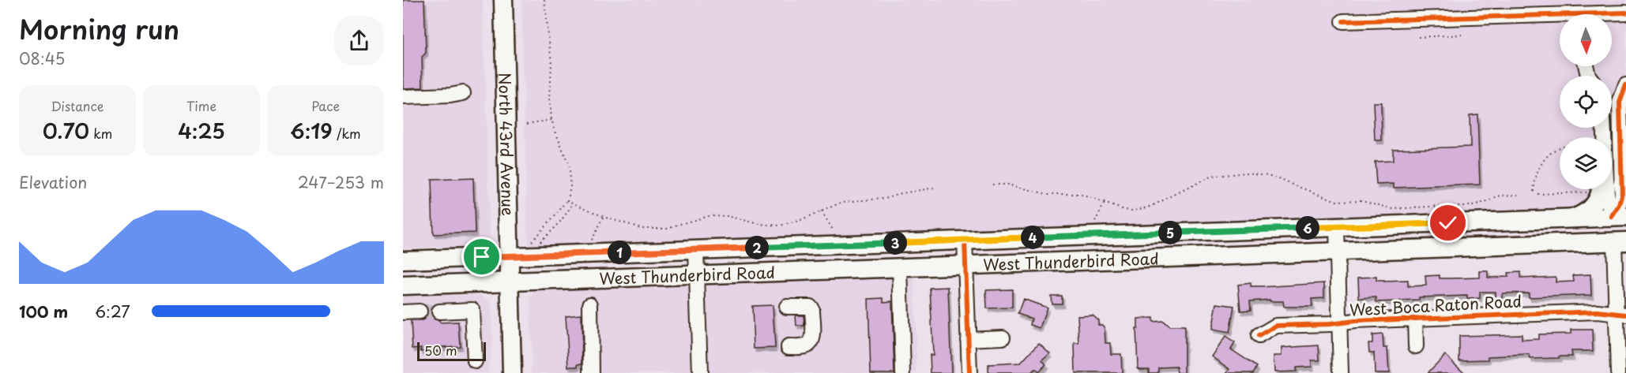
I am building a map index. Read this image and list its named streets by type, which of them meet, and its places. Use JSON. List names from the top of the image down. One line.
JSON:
{"streets":{"main road":["North 43rd Avenue","West Thunderbird Road"],"street":["West Boca Raton Road"]},"crossings":[["North 43rd Avenue","West Thunderbird Road"]],"scale_bar":"50 m","north":"bottom","page":{"heading":["Morning run","08:45"],"stats":[["Distance","0.70 km"],["Time","4:25"],["Pace","6:19 /km"]],"chart":["Elevation","247–253 m"],"pins":["6","5","4","3","2","1"],"list":[{"name":"100 m","note":"6:27"}],"scale":"50 m"}}
